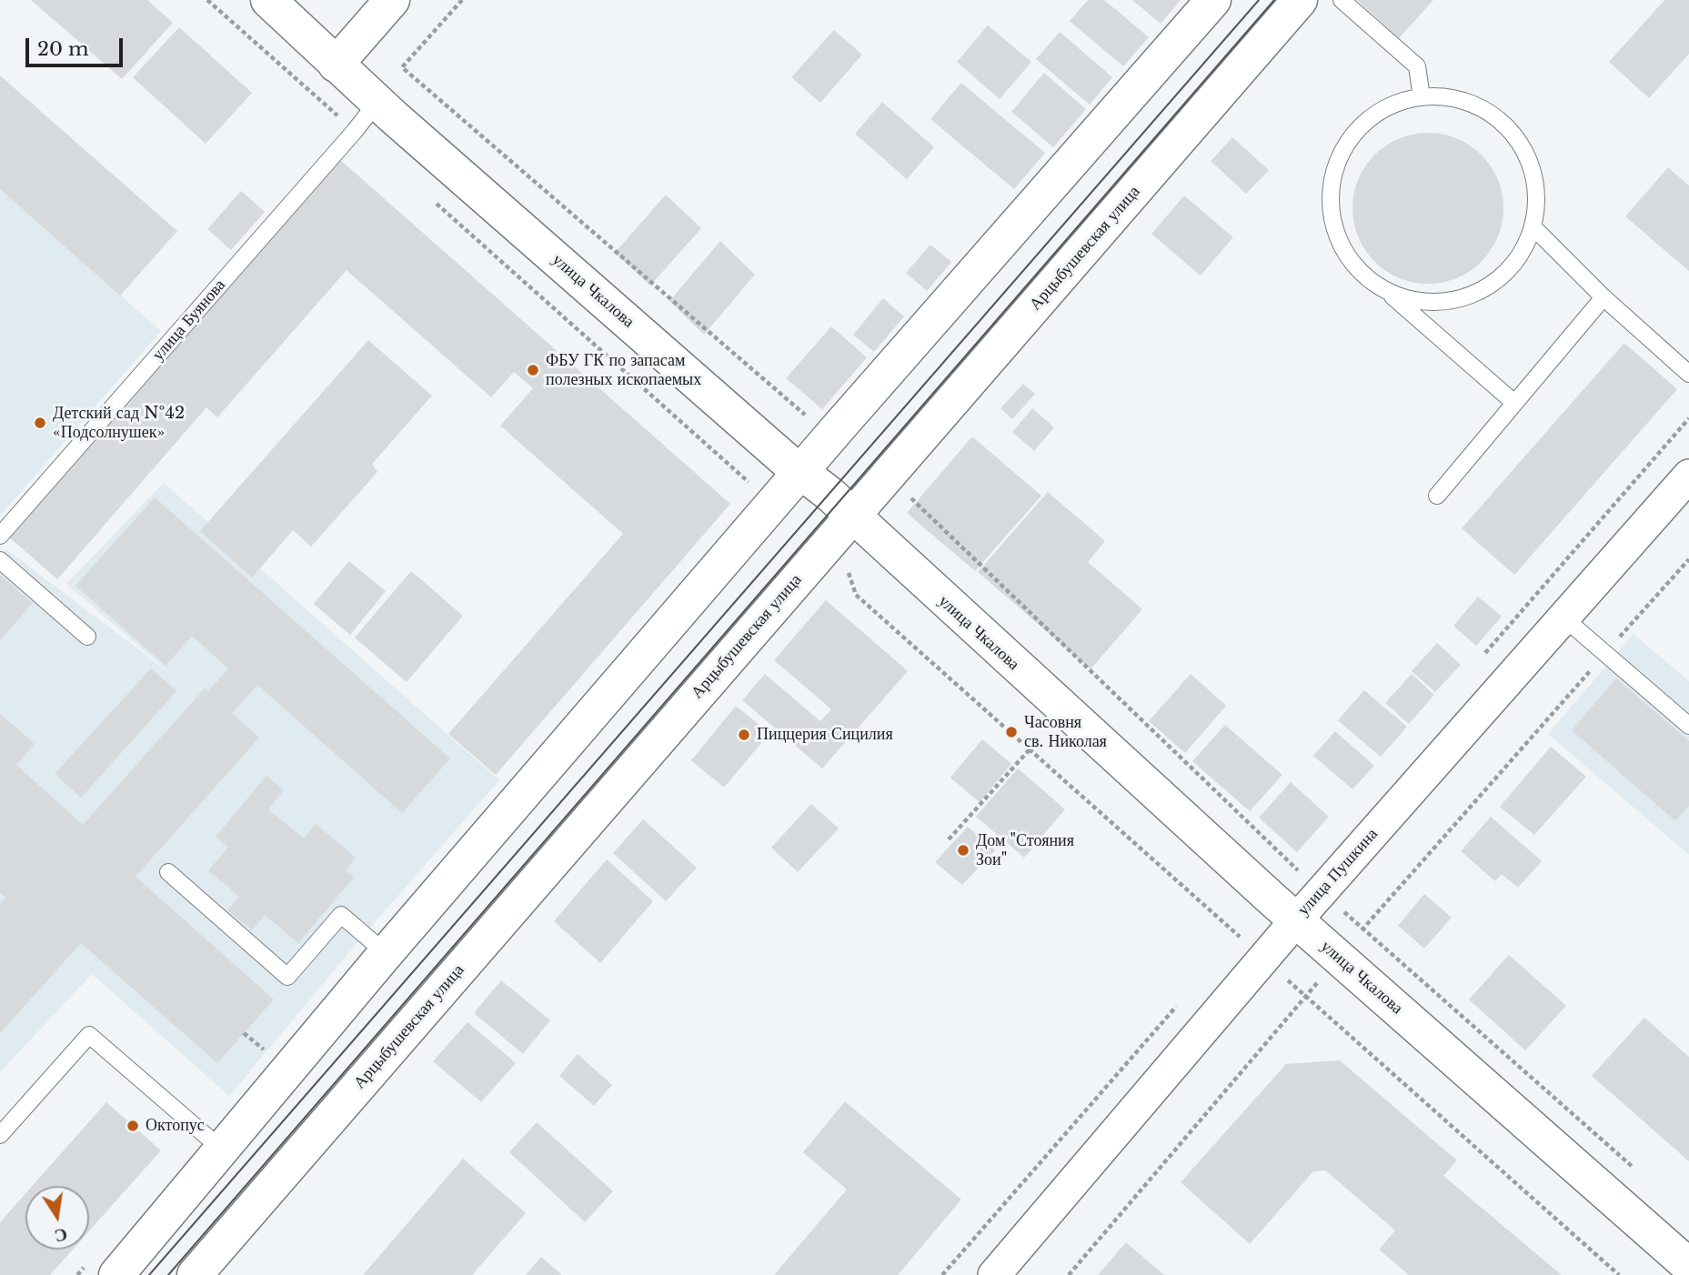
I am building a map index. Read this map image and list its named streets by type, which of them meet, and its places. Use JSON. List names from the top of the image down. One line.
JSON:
{"streets":{"main road":["Арцыбушевская улица","улица Чкалова"],"street":["улица Пушкина"],"lane":["улица Буянова"]},"crossings":[["Арцыбушевская улица","улица Чкалова"],["улица Чкалова","улица Буянова"],["улица Чкалова","улица Пушкина"]],"places":["ФБУ ГК по запасам полезных ископаемых","Детский сад №42 «Подсолнушек»","Часовня св. Николая","Пиццерия Сицилия","Дом \"Стояния Зои\"","Октопус"],"scale_bar":"20 m","north":"bottom"}
